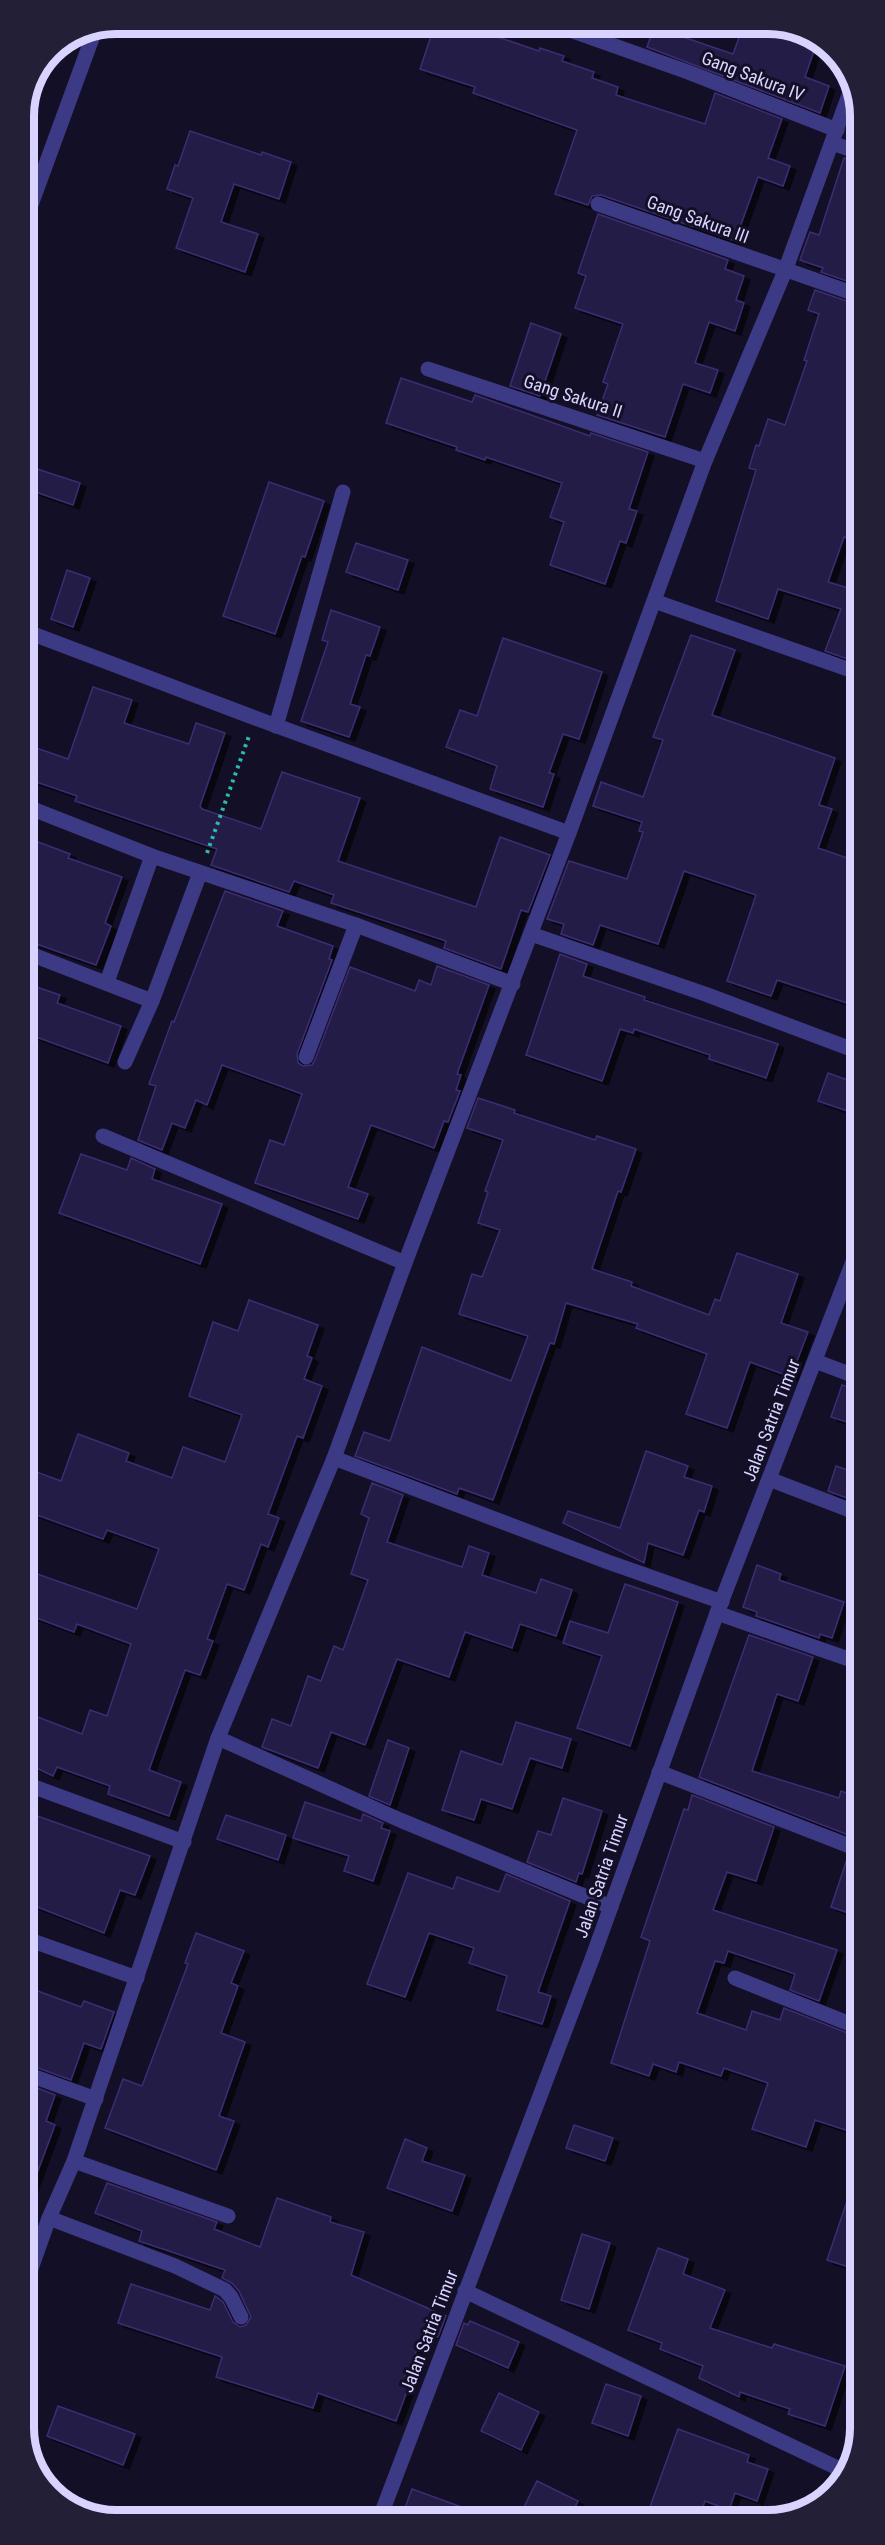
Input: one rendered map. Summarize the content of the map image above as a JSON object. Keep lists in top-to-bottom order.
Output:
{
  "streets": {
    "street": [
      "Gang Sakura IV",
      "Gang Sakura III",
      "Gang Sakura II",
      "Jalan Satria Timur"
    ]
  }
}
